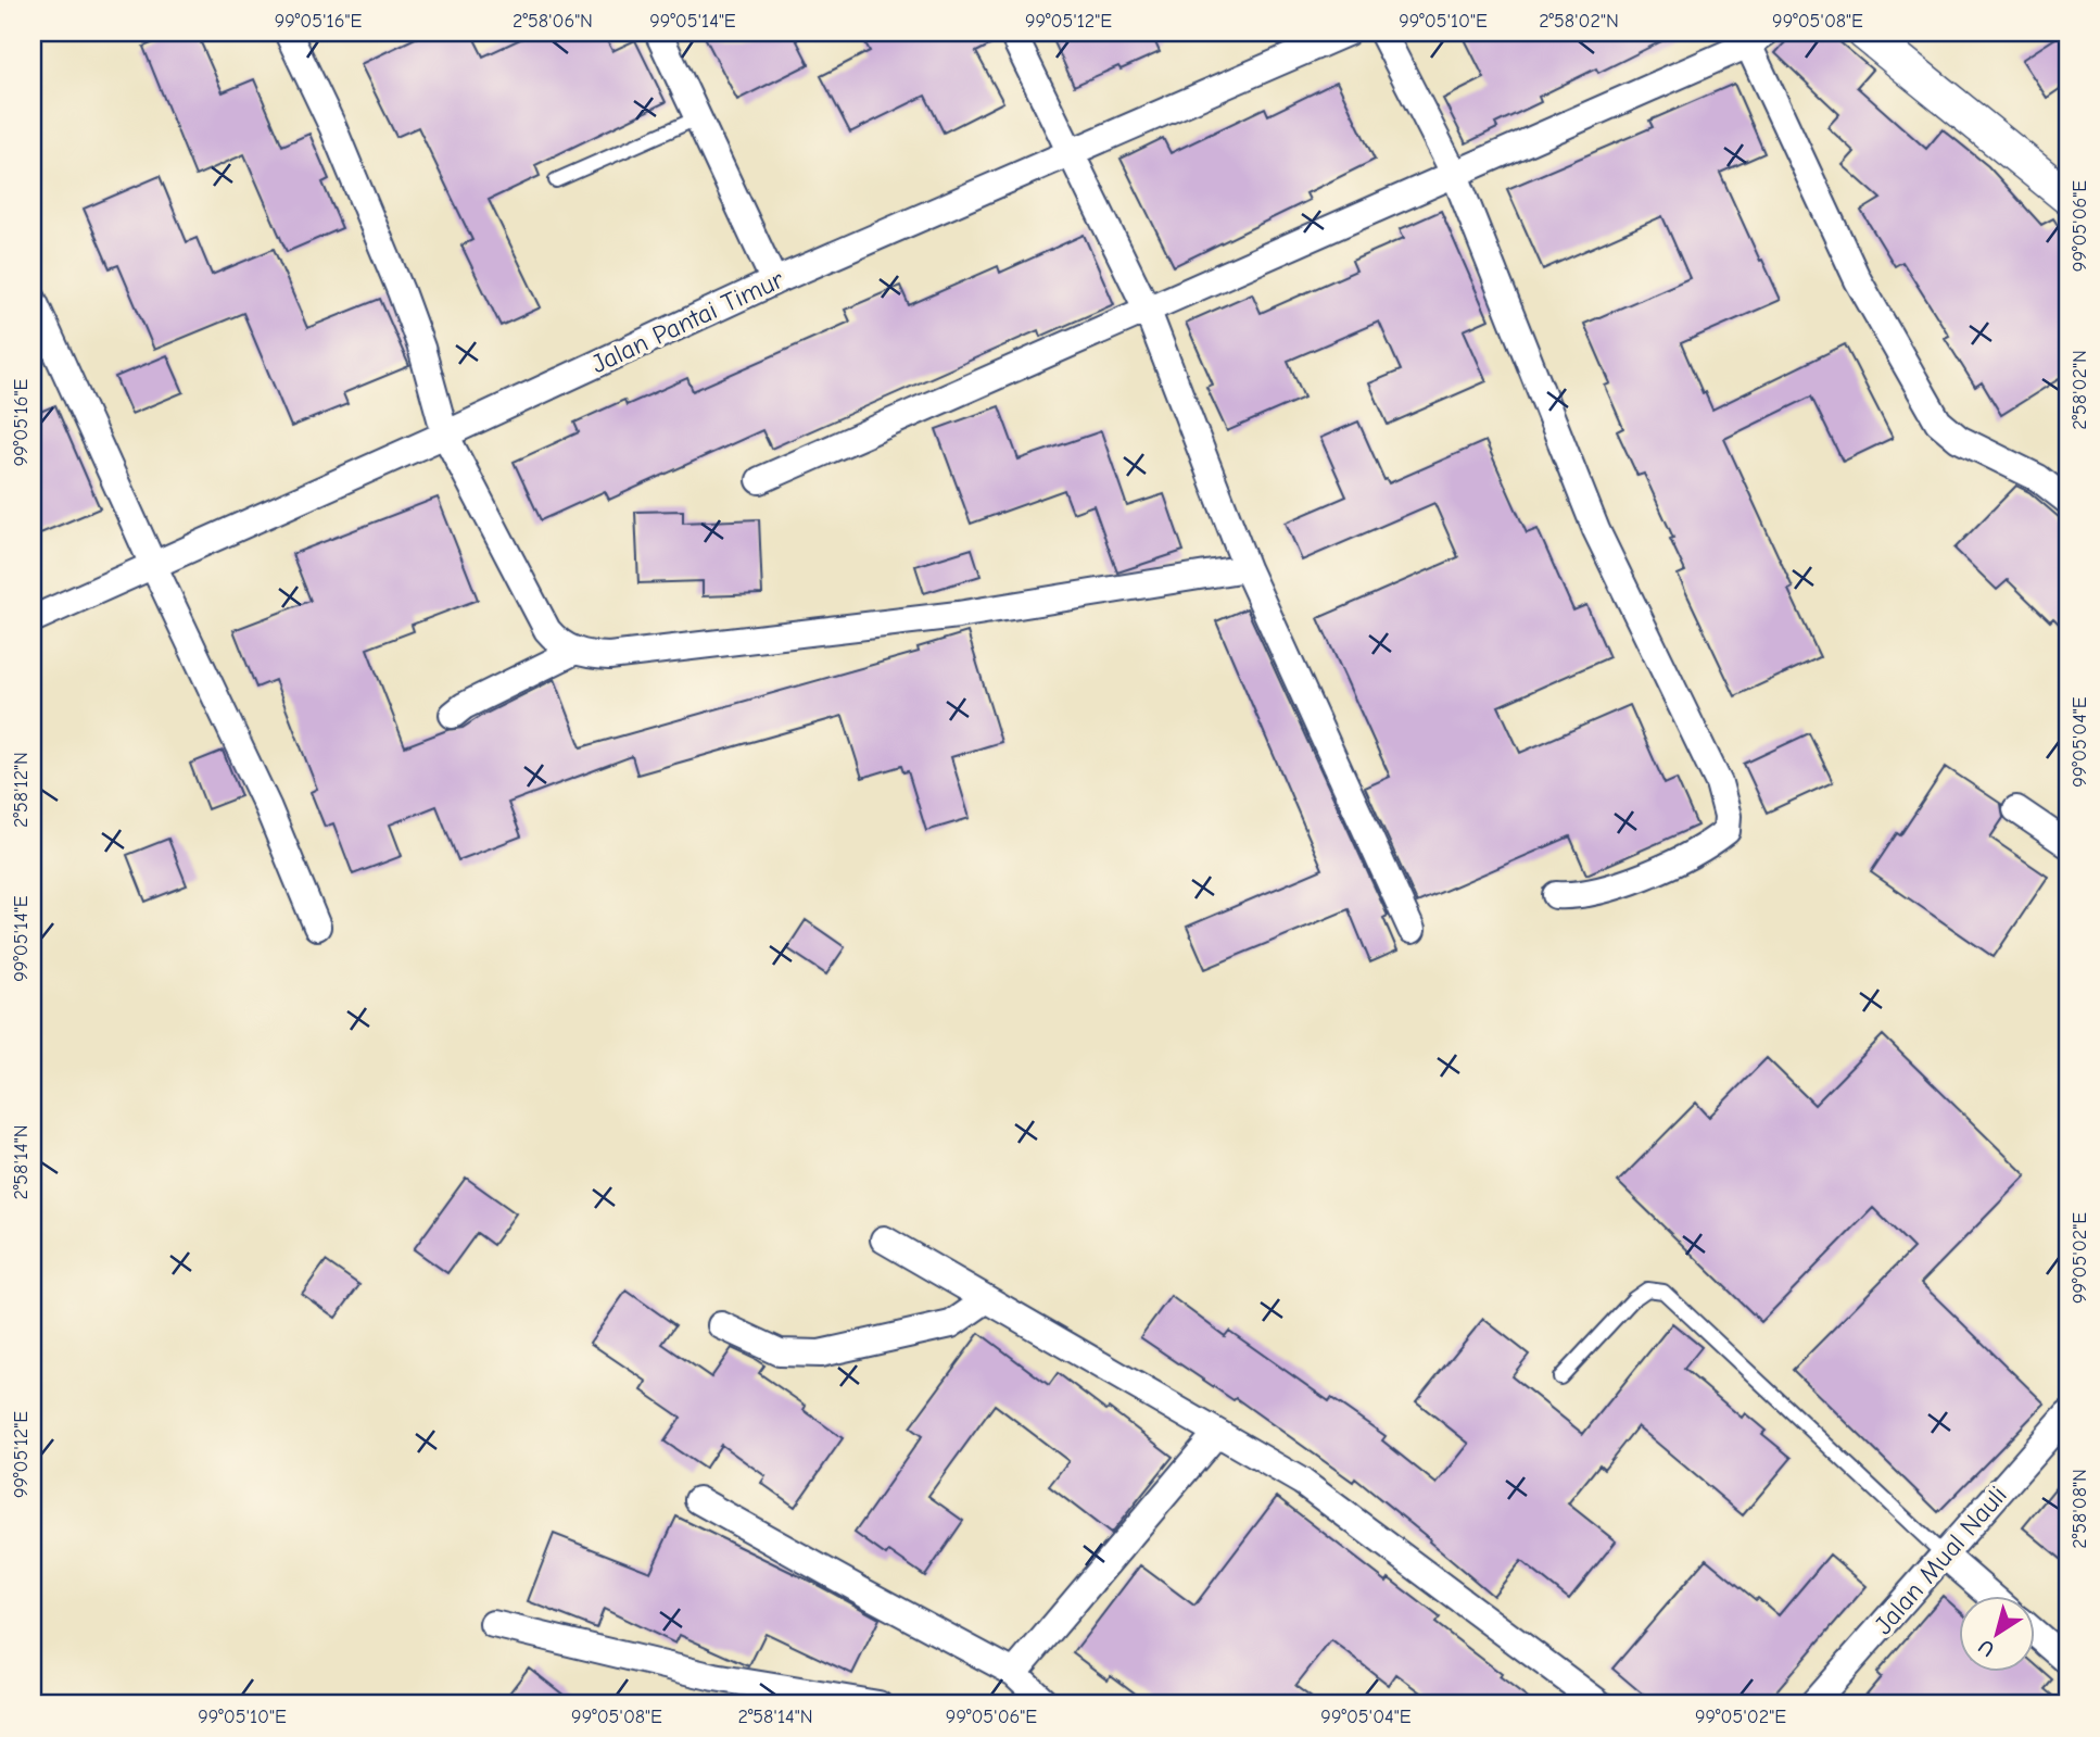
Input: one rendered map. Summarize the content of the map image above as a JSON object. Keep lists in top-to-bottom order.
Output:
{
  "streets": {
    "street": ["Jalan Pantai Timur", "Jalan Mual Nauli"]
  },
  "north": "bottom left",
  "coordinates": [
    "99°05'16\"E",
    "2°58'06\"N",
    "99°05'14\"E",
    "99°05'12\"E",
    "99°05'10\"E",
    "2°58'02\"N",
    "99°05'08\"E",
    "99°05'06\"E",
    "99°05'04\"E",
    "2°58'12\"N",
    "2°58'14\"N",
    "99°05'02\"E",
    "2°58'08\"N"
  ]
}
